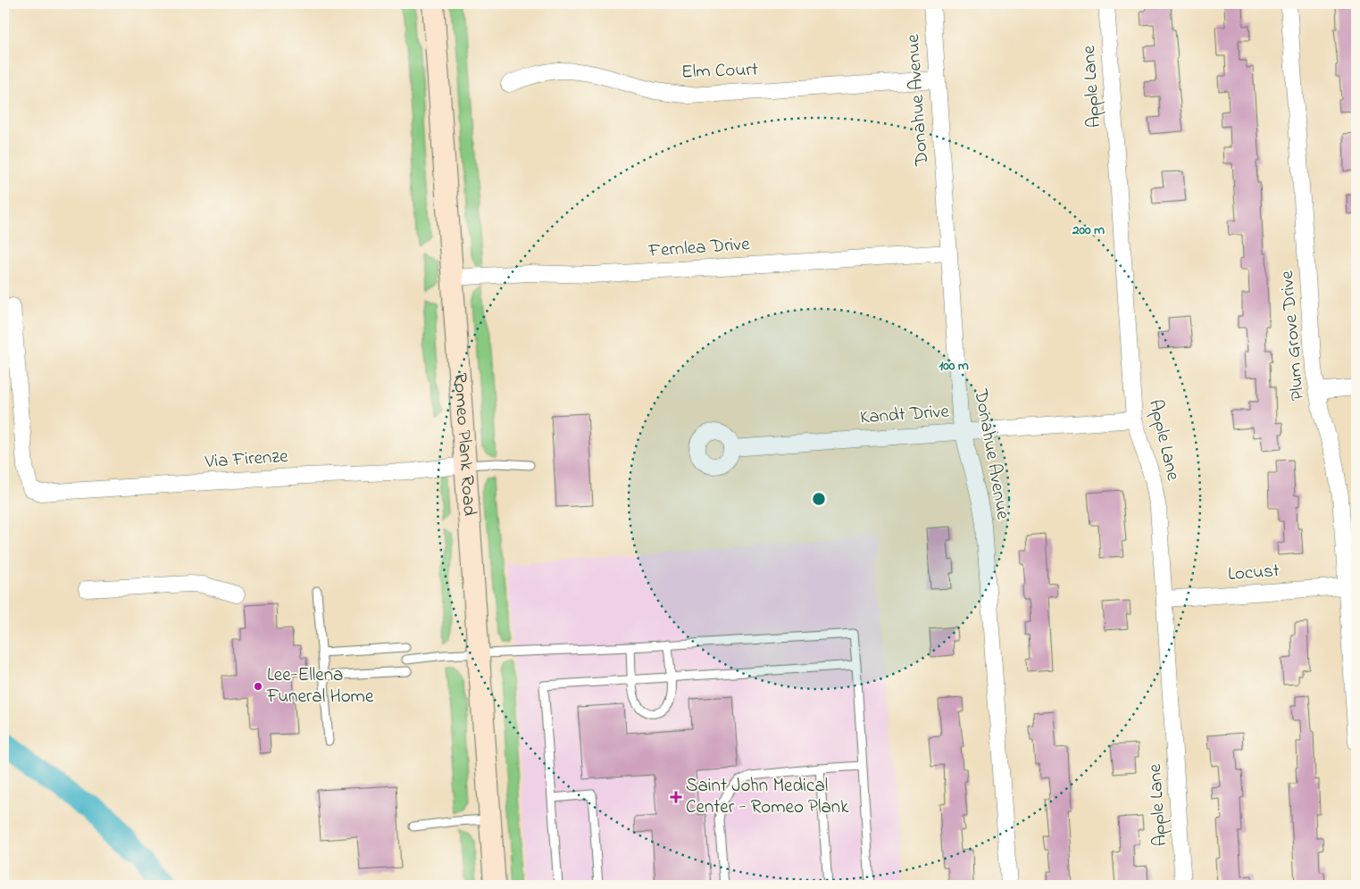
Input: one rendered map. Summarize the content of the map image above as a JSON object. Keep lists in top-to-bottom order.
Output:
{
  "streets": {
    "main road": ["Romeo Plank Road"],
    "street": [
      "Elm Court",
      "Apple Lane",
      "Donahue Avenue",
      "Fernlea Drive",
      "Plum Grove Drive",
      "Kandt Drive",
      "Via Firenze",
      "Locust"
    ]
  },
  "crossings": [
    ["Elm Court", "Donahue Avenue"],
    ["Apple Lane", "Kandt Drive"],
    ["Apple Lane", "Locust"],
    ["Donahue Avenue", "Fernlea Drive"],
    ["Donahue Avenue", "Kandt Drive"],
    ["Fernlea Drive", "Romeo Plank Road"],
    ["Plum Grove Drive", "Locust"],
    ["Romeo Plank Road", "Via Firenze"]
  ],
  "places": {
    "other": ["Lee-Ellena Funeral Home"],
    "health": ["Saint John Medical Center - Romeo Plank"]
  },
  "rings": ["200 m", "100 m"]
}
